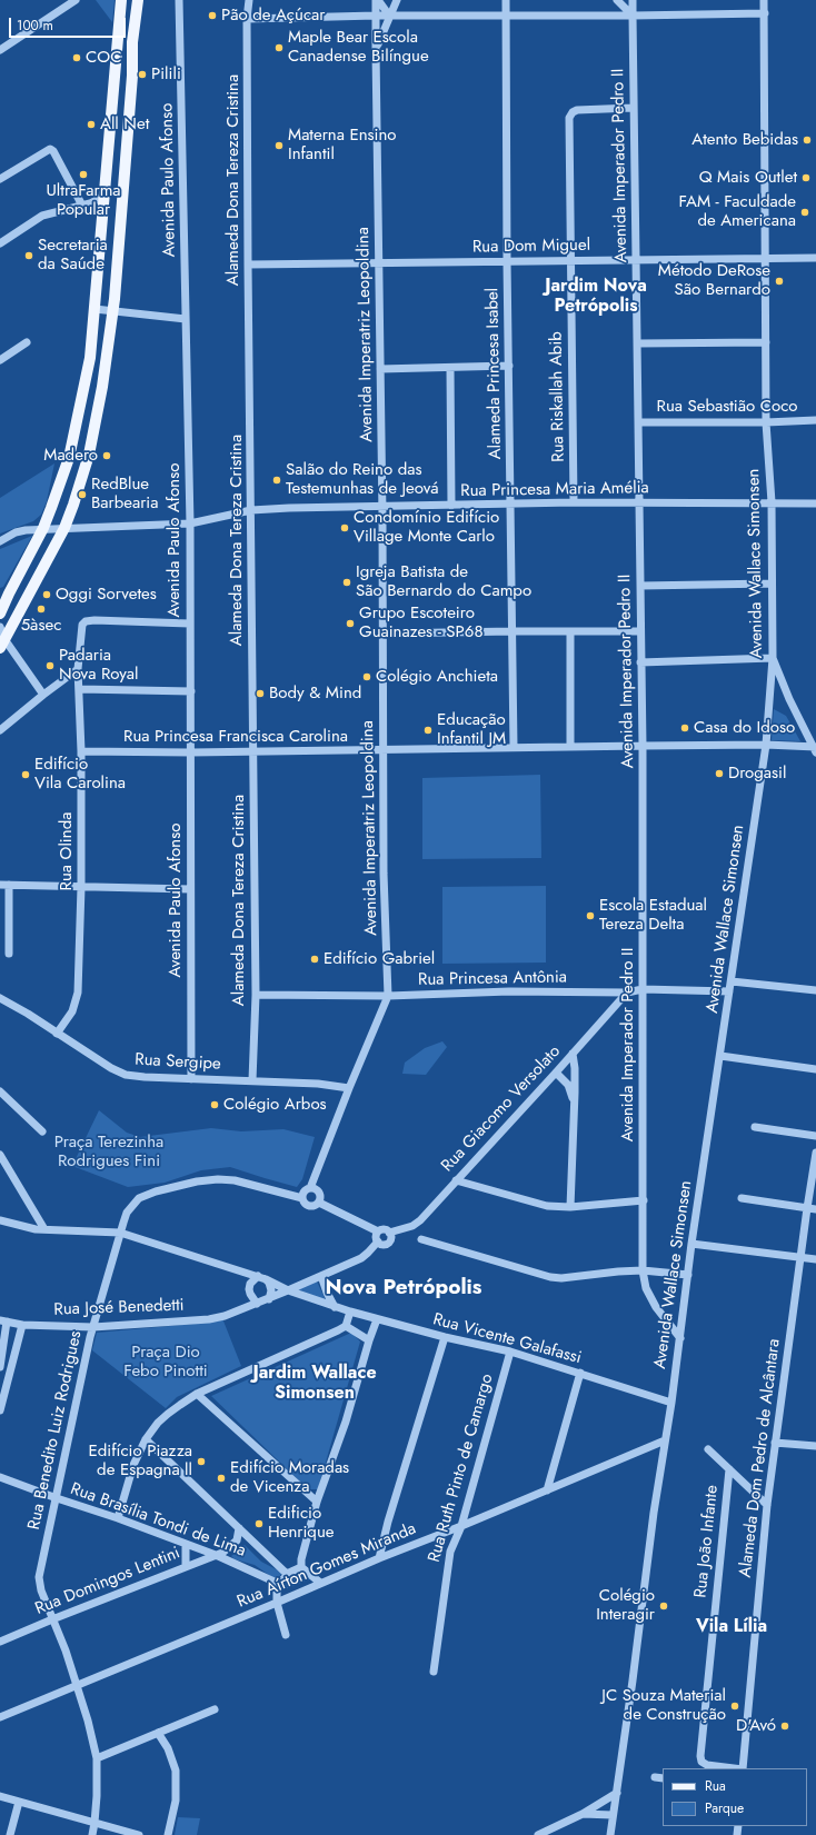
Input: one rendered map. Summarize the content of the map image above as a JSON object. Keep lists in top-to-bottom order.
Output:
{
  "streets": {
    "street": [
      "Avenida Imperador Pedro II",
      "Avenida Paulo Afonso",
      "Alameda Dona Tereza Cristina",
      "Rua Dom Miguel",
      "Avenida Imperatriz Leopoldina",
      "Alameda Princesa Isabel",
      "Rua Riskallah Abib",
      "Rua Sebastião Coco",
      "Rua Princesa Maria Amélia",
      "Avenida Wallace Simonsen",
      "Rua Princesa Francisca Carolina",
      "Rua Olinda",
      "Rua Princesa Antônia",
      "Rua Sergipe",
      "Rua Giacomo Versolato",
      "Rua José Benedetti",
      "Rua Vicente Galafassi",
      "Rua Benedito Luiz Rodrigues",
      "Alameda Dom Pedro de Alcântara",
      "Rua Ruth Pinto de Camargo",
      "Rua Brasília Tondi de Lima",
      "Rua João Infante",
      "Rua Aírton Gomes Miranda",
      "Rua Domingos Lentini"
    ]
  },
  "crossings": [
    ["Avenida Imperador Pedro II", "Rua Dom Miguel"],
    ["Avenida Imperador Pedro II", "Rua Riskallah Abib"],
    ["Avenida Imperador Pedro II", "Rua Sebastião Coco"],
    ["Avenida Imperador Pedro II", "Rua Princesa Maria Amélia"],
    ["Avenida Imperador Pedro II", "Avenida Wallace Simonsen"],
    ["Avenida Imperador Pedro II", "Rua Princesa Francisca Carolina"],
    ["Avenida Imperador Pedro II", "Rua Princesa Antônia"],
    ["Avenida Paulo Afonso", "Rua Princesa Maria Amélia"],
    ["Avenida Paulo Afonso", "Rua Princesa Francisca Carolina"],
    ["Avenida Paulo Afonso", "Rua Olinda"],
    ["Avenida Paulo Afonso", "Rua Sergipe"],
    ["Alameda Dona Tereza Cristina", "Rua Dom Miguel"],
    ["Alameda Dona Tereza Cristina", "Rua Princesa Maria Amélia"],
    ["Alameda Dona Tereza Cristina", "Rua Princesa Francisca Carolina"],
    ["Alameda Dona Tereza Cristina", "Rua Princesa Antônia"],
    ["Alameda Dona Tereza Cristina", "Rua Sergipe"],
    ["Rua Dom Miguel", "Avenida Imperatriz Leopoldina"],
    ["Rua Dom Miguel", "Alameda Princesa Isabel"],
    ["Rua Dom Miguel", "Rua Riskallah Abib"],
    ["Rua Dom Miguel", "Avenida Wallace Simonsen"],
    ["Avenida Imperatriz Leopoldina", "Rua Princesa Maria Amélia"],
    ["Avenida Imperatriz Leopoldina", "Rua Princesa Francisca Carolina"],
    ["Avenida Imperatriz Leopoldina", "Rua Princesa Antônia"],
    ["Avenida Imperatriz Leopoldina", "Rua Sergipe"],
    ["Avenida Imperatriz Leopoldina", "Rua Benedito Luiz Rodrigues"],
    ["Alameda Princesa Isabel", "Rua Princesa Maria Amélia"],
    ["Alameda Princesa Isabel", "Rua Princesa Francisca Carolina"],
    ["Rua Riskallah Abib", "Rua Princesa Maria Amélia"],
    ["Rua Sebastião Coco", "Avenida Wallace Simonsen"],
    ["Rua Princesa Maria Amélia", "Avenida Wallace Simonsen"],
    ["Avenida Wallace Simonsen", "Rua Princesa Francisca Carolina"],
    ["Avenida Wallace Simonsen", "Rua Princesa Antônia"],
    ["Avenida Wallace Simonsen", "Rua Vicente Galafassi"],
    ["Avenida Wallace Simonsen", "Rua Aírton Gomes Miranda"],
    ["Rua Princesa Francisca Carolina", "Rua Olinda"],
    ["Rua Olinda", "Rua Sergipe"],
    ["Rua Princesa Antônia", "Rua Giacomo Versolato"],
    ["Rua José Benedetti", "Rua Vicente Galafassi"],
    ["Rua José Benedetti", "Rua Benedito Luiz Rodrigues"],
    ["Rua Vicente Galafassi", "Rua Benedito Luiz Rodrigues"],
    ["Rua Vicente Galafassi", "Rua Ruth Pinto de Camargo"],
    ["Rua Benedito Luiz Rodrigues", "Rua Brasília Tondi de Lima"],
    ["Rua Benedito Luiz Rodrigues", "Rua Aírton Gomes Miranda"],
    ["Rua Benedito Luiz Rodrigues", "Rua Domingos Lentini"],
    ["Rua Ruth Pinto de Camargo", "Rua Aírton Gomes Miranda"],
    ["Rua Brasília Tondi de Lima", "Rua Domingos Lentini"]
  ],
  "districts": [
    "Jardim Nova Petrópolis",
    "Nova Petrópolis",
    "Jardim Wallace Simonsen",
    "Vila Lília"
  ],
  "parks": ["Praça Terezinha Rodrigues Fini", "Praça Dio Febo Pinotti"],
  "places": [
    "Pão de Açúcar",
    "Maple Bear Escola Canadense Bilíngue",
    "COC",
    "Pilili",
    "All Net",
    "Atento Bebidas",
    "Materna Ensino Infantil",
    "UltraFarma Popular",
    "Q Mais Outlet",
    "FAM - Faculdade de Americana",
    "Secretaria da Saúde",
    "Método DeRose São Bernardo",
    "Madero",
    "Salão do Reino das Testemunhas de Jeová",
    "RedBlue Barbearia",
    "Condomínio Edifício Village Monte Carlo",
    "Igreja Batista de São Bernardo do Campo",
    "Oggi Sorvetes",
    "5àsec",
    "Grupo Escoteiro Guainazes - SP68",
    "Padaria Nova Royal",
    "Colégio Anchieta",
    "Body & Mind",
    "Casa do Idoso",
    "Educação Infantil JM",
    "Drogasil",
    "Edifício Vila Carolina",
    "Escola Estadual Tereza Delta",
    "Edifício Gabriel",
    "Colégio Arbos",
    "Edifício Piazza de Espagna ll",
    "Edifício Moradas de Vicenza",
    "Edificio Henrique",
    "Colégio Interagir",
    "JC Souza Material de Construção",
    "D'Avó"
  ],
  "legend": ["Rua", "Parque"],
  "scale_bar": "100 m"
}
